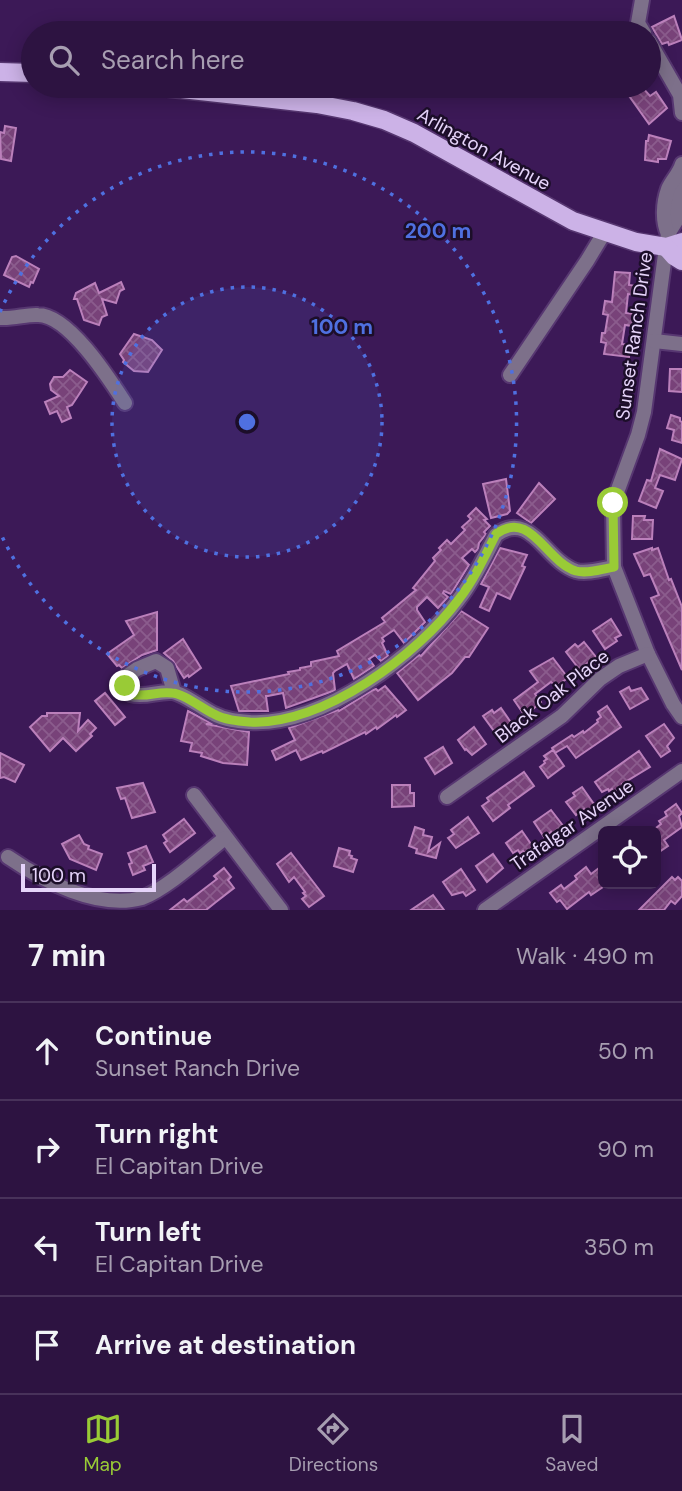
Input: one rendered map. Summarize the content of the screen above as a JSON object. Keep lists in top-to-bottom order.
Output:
{
  "streets": {
    "main road": ["Arlington Avenue"],
    "street": ["Sunset Ranch Drive", "Black Oak Place", "Trafalgar Avenue"]
  },
  "crossings": [
    ["Arlington Avenue", "Sunset Ranch Drive"],
    ["Sunset Ranch Drive", "Black Oak Place"]
  ],
  "scale_bar": "100 m",
  "page": {
    "search": "Search here",
    "scale": "100 m",
    "heading": ["7 min", "Walk · 490 m"],
    "list": [
      ["Continue", "Sunset Ranch Drive", "50 m"],
      ["Turn right", "El Capitan Drive", "90 m"],
      ["Turn left", "El Capitan Drive", "350 m"],
      "Arrive at destination"
    ],
    "nav": ["Map", "Directions", "Saved"]
  },
  "rings": ["200 m", "100 m"]
}
